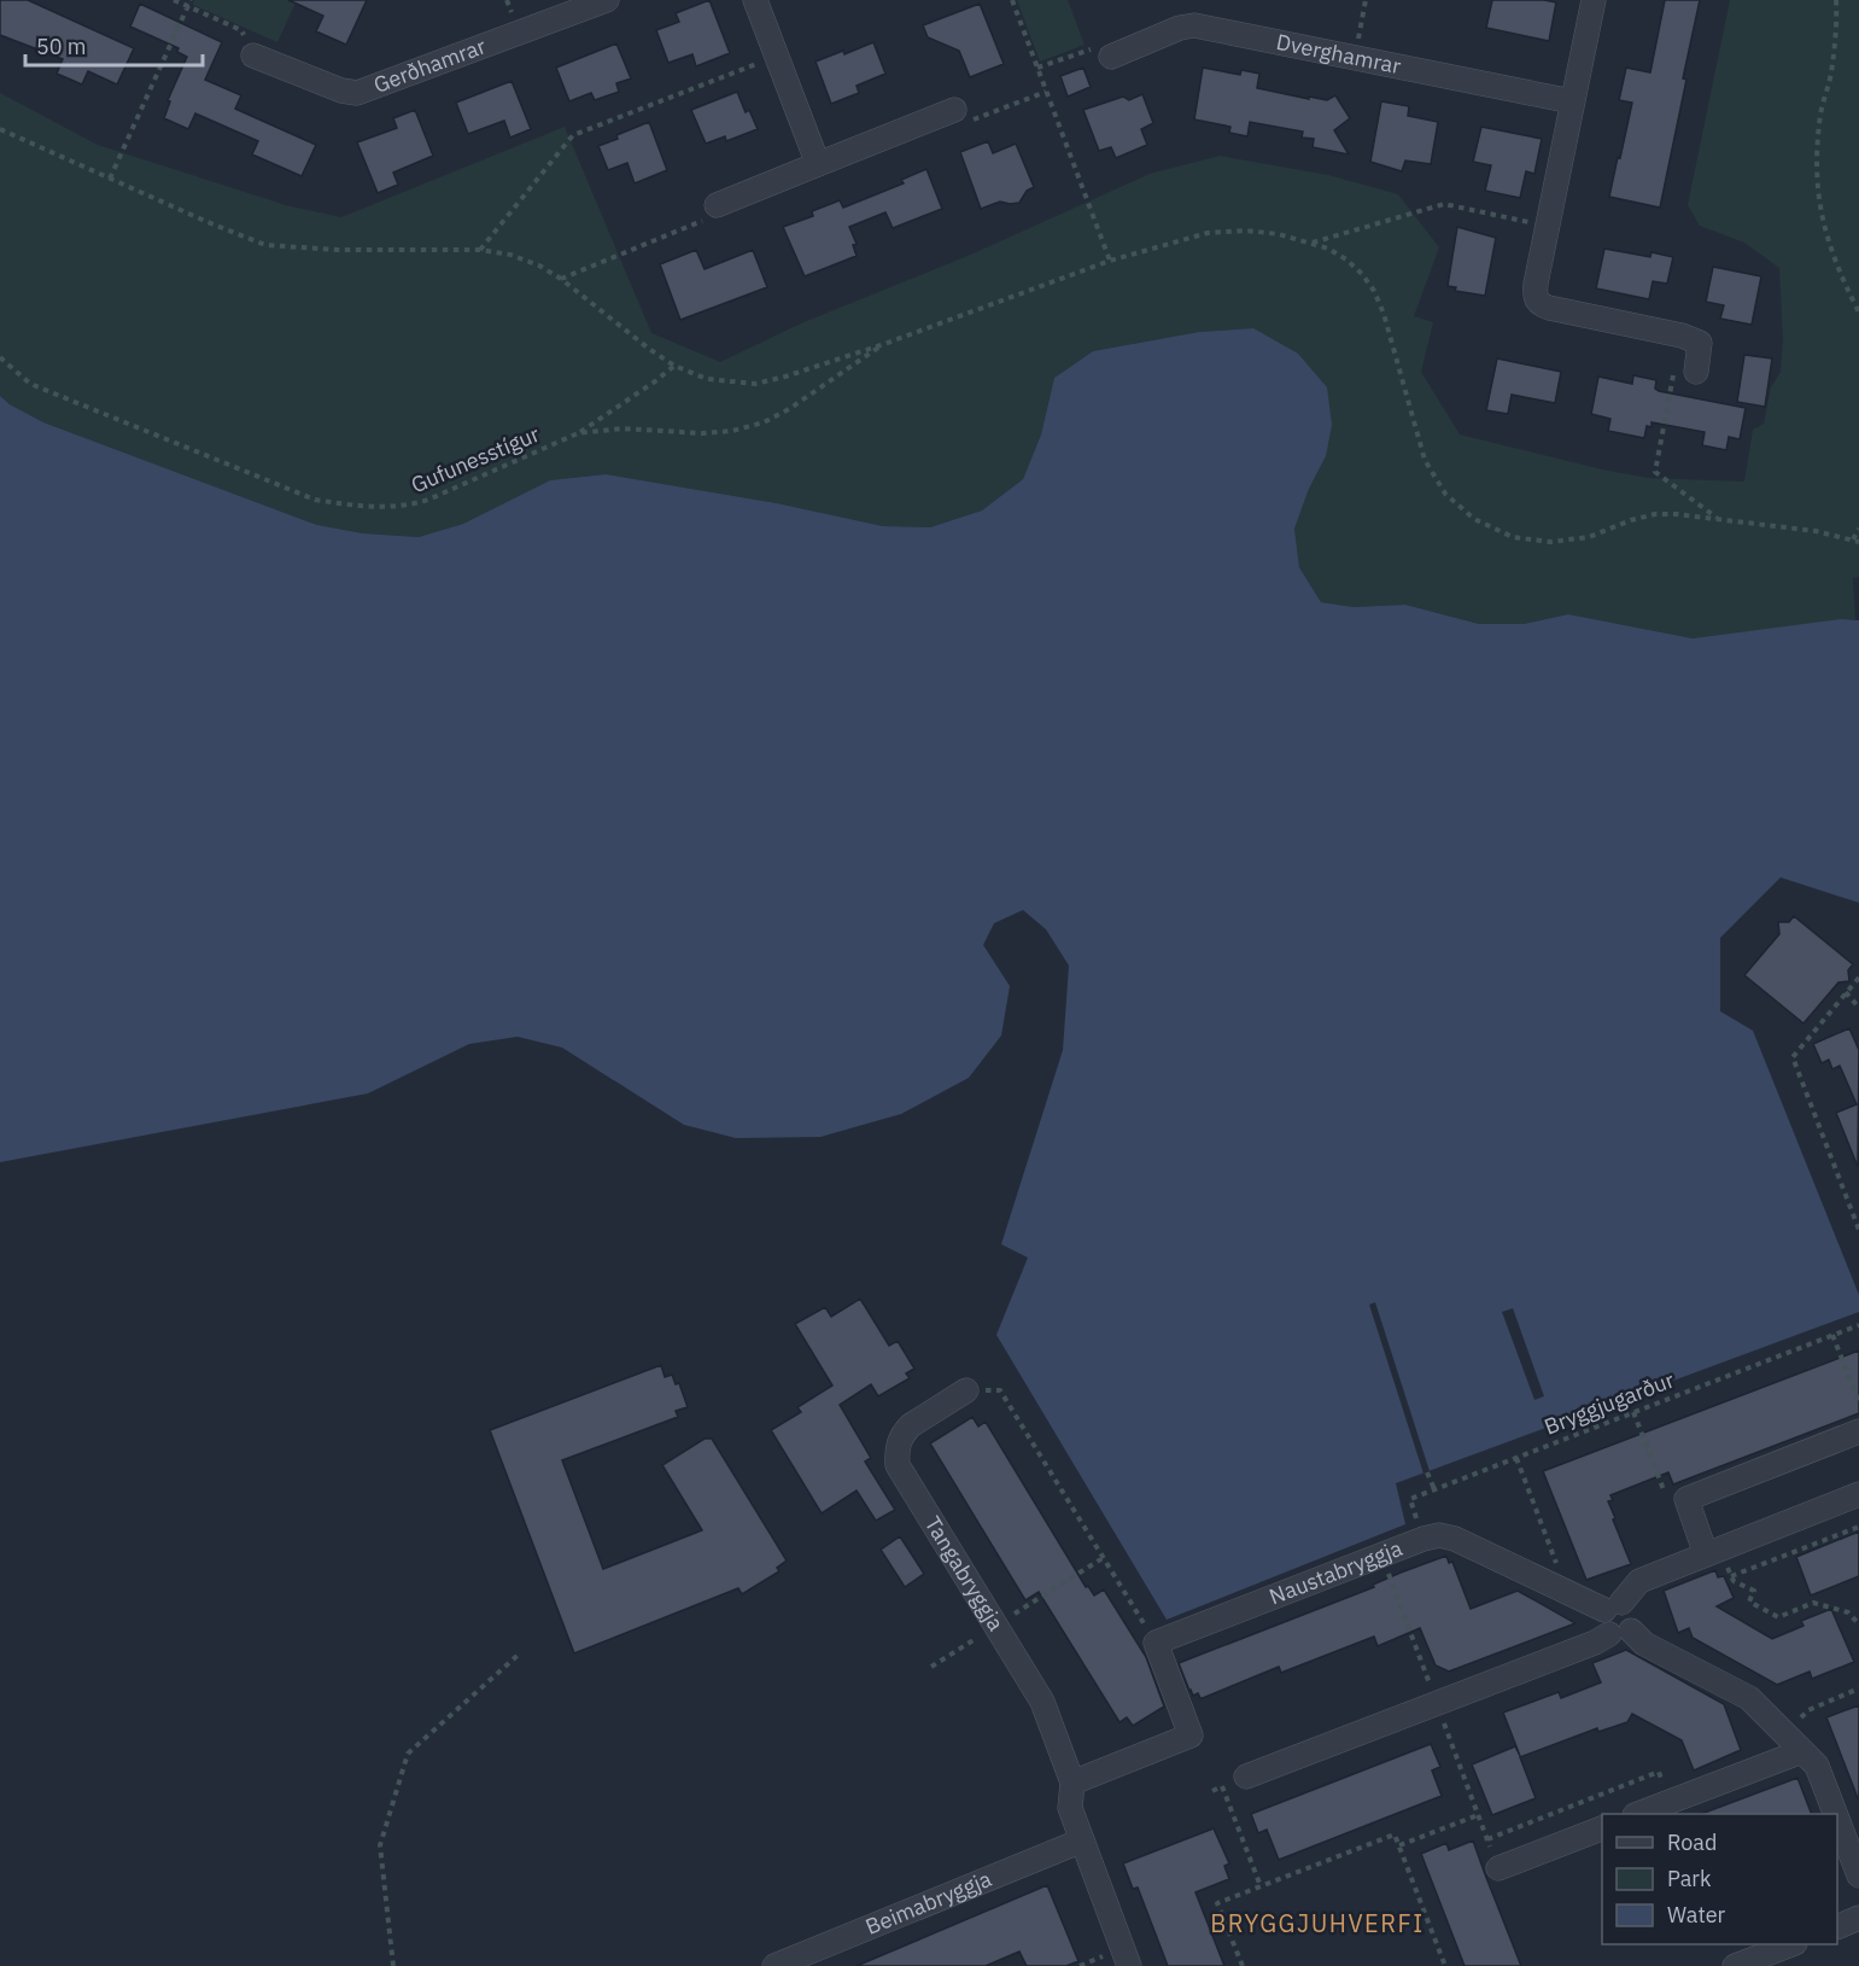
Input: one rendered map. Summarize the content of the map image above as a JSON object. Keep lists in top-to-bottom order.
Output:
{
  "streets": {
    "street": [
      "Dverghamrar",
      "Gerðhamrar",
      "Naustabryggja",
      "Tangabryggja",
      "Beimabryggja"
    ],
    "path": ["Gufunesstígur", "Bryggjugarður"]
  },
  "crossings": [
    ["Bryggjugarður", "Naustabryggja"],
    ["Tangabryggja", "Beimabryggja"]
  ],
  "districts": ["BRYGGJUHVERFI"],
  "legend": ["Road", "Park", "Water"],
  "scale_bar": "50 m"
}
